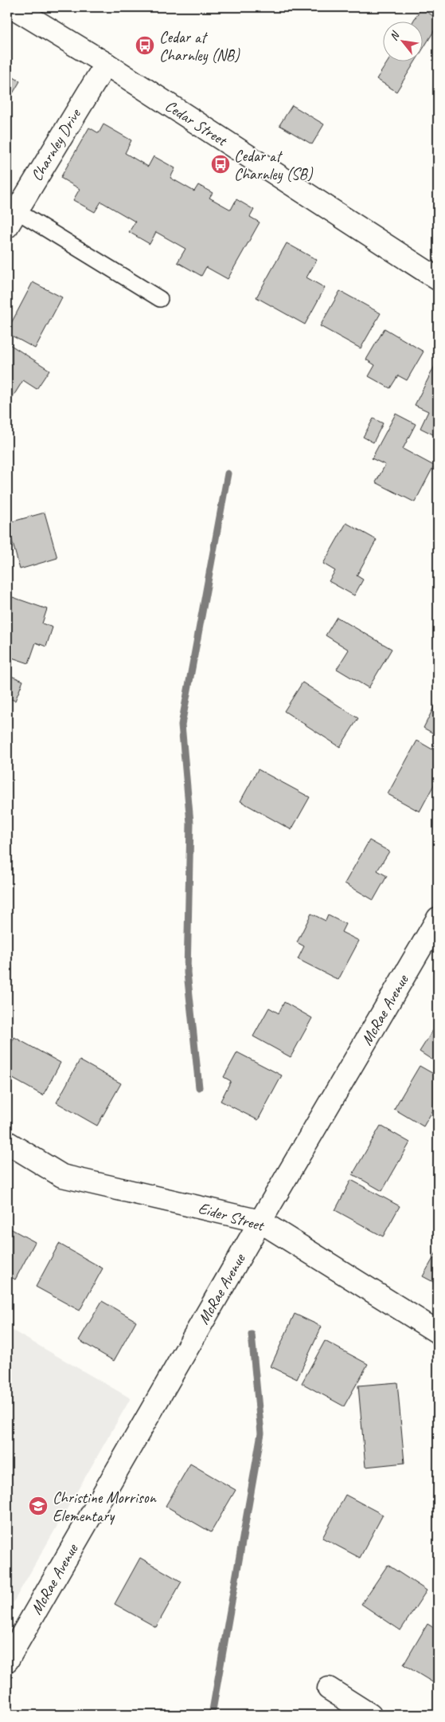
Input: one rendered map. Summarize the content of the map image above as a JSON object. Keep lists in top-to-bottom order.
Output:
{
  "streets": {
    "street": [
      "Cedar Street",
      "Charnley Drive",
      "McRae Avenue",
      "Eider Street"
    ]
  },
  "crossings": [
    ["Cedar Street", "Charnley Drive"],
    ["McRae Avenue", "Eider Street"]
  ],
  "places": {
    "bus stop": ["Cedar at Charnley (NB)", "Cedar at Charnley (SB)"],
    "school or university": ["Christine Morrison Elementary"]
  },
  "north": "top left"
}
